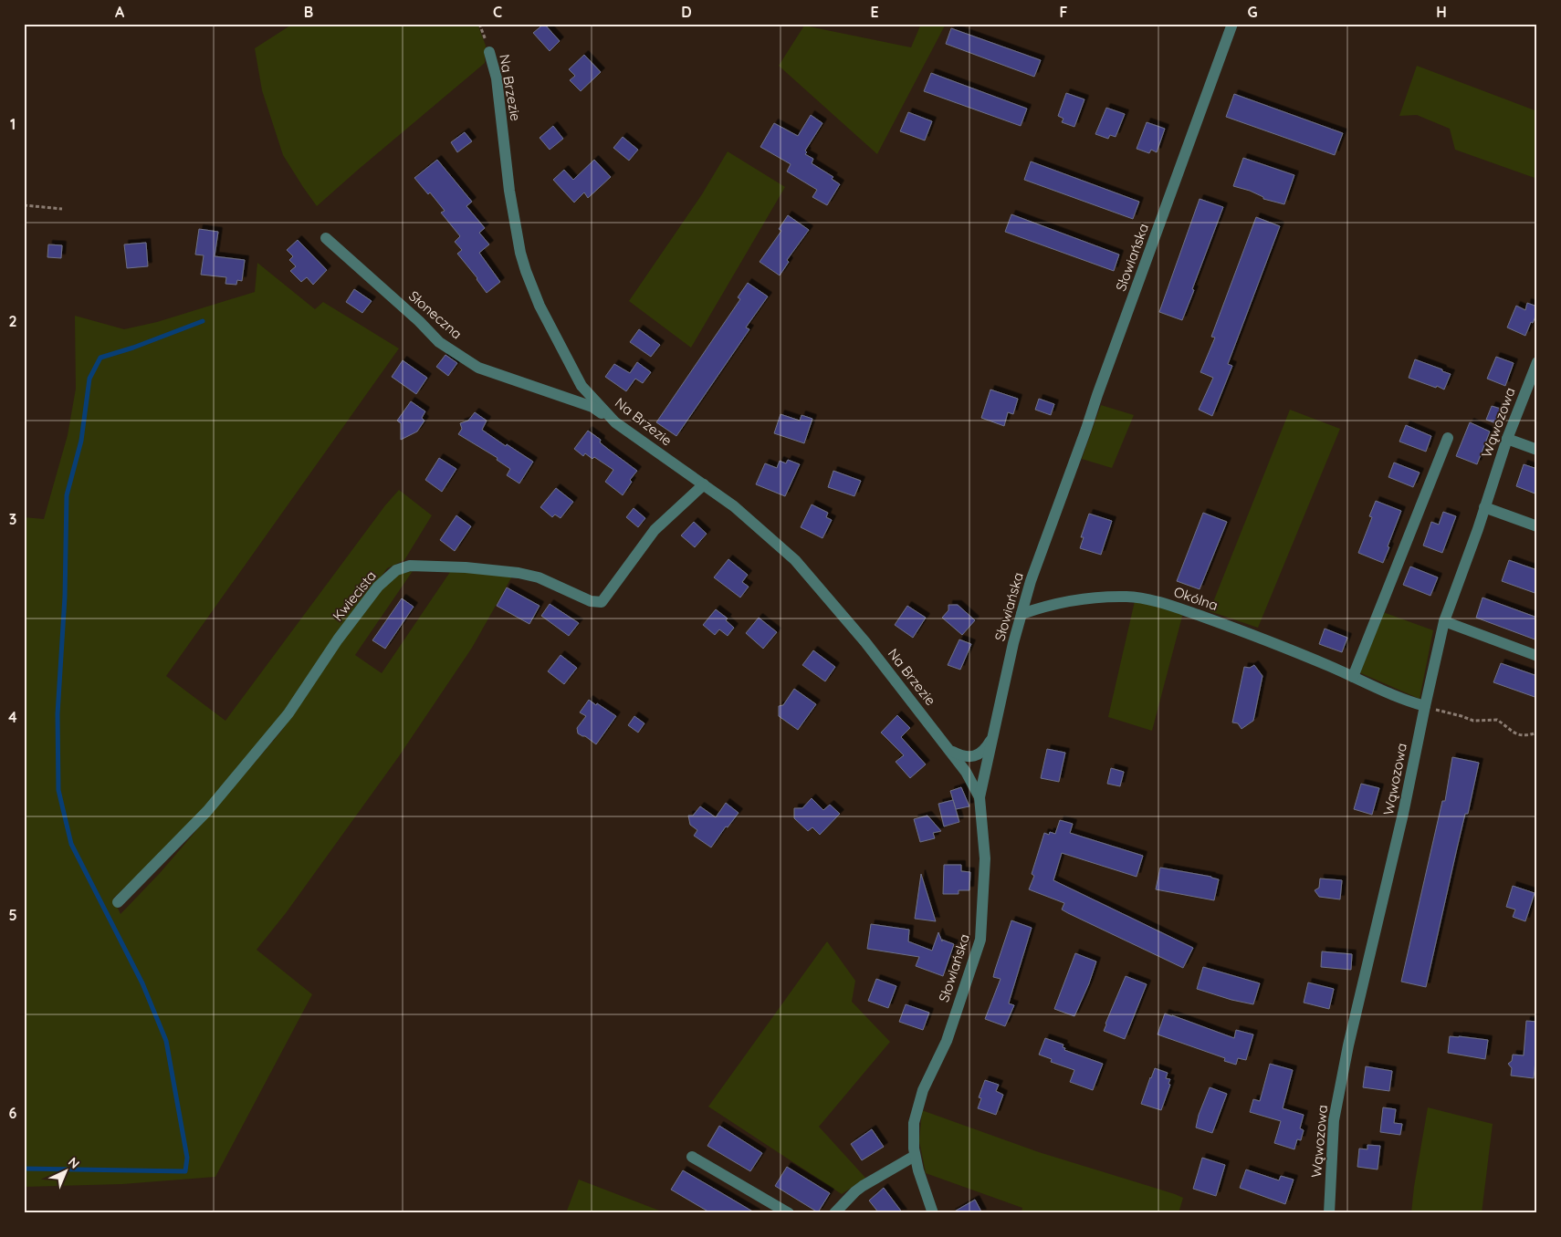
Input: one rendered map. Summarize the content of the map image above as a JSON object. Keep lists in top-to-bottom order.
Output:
{
  "streets": {
    "street": [
      "Na Brzezie",
      "Słowiańska",
      "Słoneczna",
      "Wąwozowa",
      "Kwiecista",
      "Okólna"
    ]
  },
  "crossings": [
    ["Na Brzezie", "Słowiańska"],
    ["Na Brzezie", "Słoneczna"],
    ["Na Brzezie", "Kwiecista"],
    ["Słowiańska", "Okólna"],
    ["Wąwozowa", "Okólna"]
  ],
  "north": "top right",
  "grid": {
    "columns": [
      "A",
      "B",
      "C",
      "D",
      "E",
      "F",
      "G",
      "H"
    ],
    "rows": [
      "1",
      "2",
      "3",
      "4",
      "5",
      "6"
    ]
  }
}
